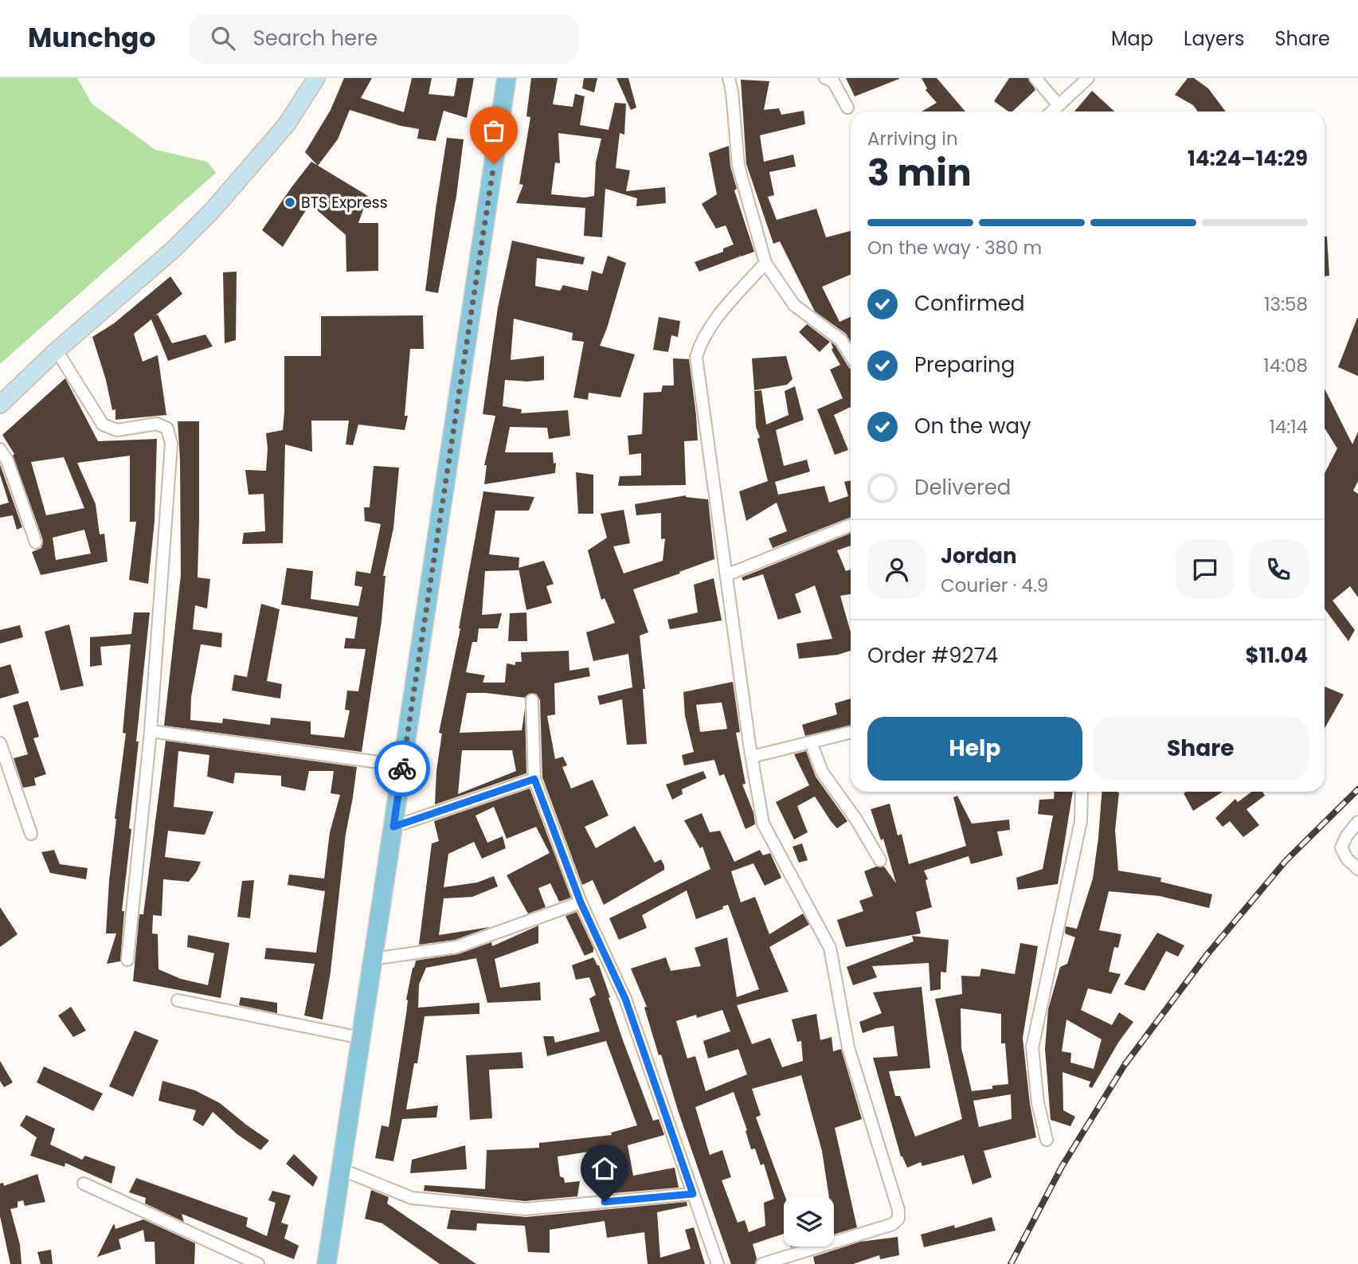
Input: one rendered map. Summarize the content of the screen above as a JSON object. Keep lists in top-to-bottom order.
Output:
{
  "places": ["BTS Express"],
  "page": {
    "header": "Munchgo",
    "search": "Search here",
    "nav": ["Map", "Layers", "Share"],
    "heading": ["3 min", "Arriving in", "14:24–14:29"],
    "panel": [
      "Jordan",
      "Courier · 4.9",
      "Order #9274",
      "$11.04"
    ],
    "bar": "On the way · 380 m",
    "list": [
      ["Confirmed", "13:58"],
      ["Preparing", "14:08"],
      ["On the way", "14:14"],
      "Delivered"
    ],
    "buttons": ["Help", "Share"]
  }
}
